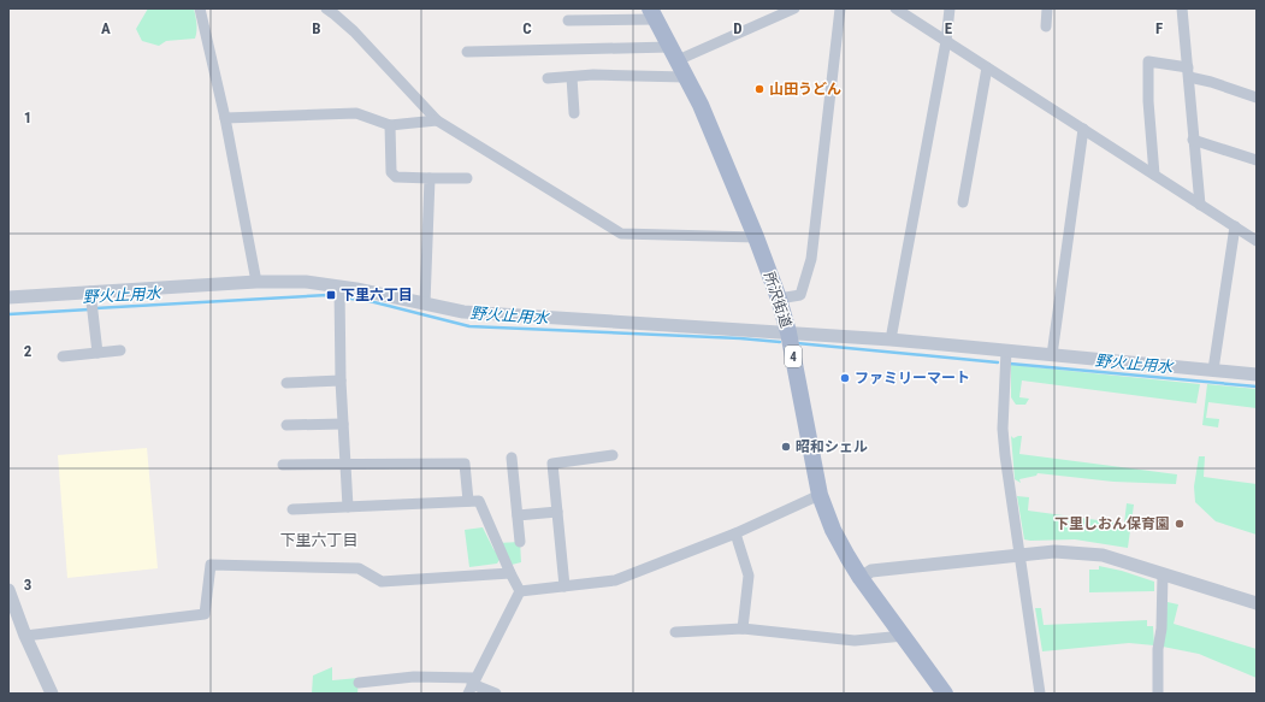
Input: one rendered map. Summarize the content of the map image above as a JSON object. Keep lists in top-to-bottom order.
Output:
{
  "streets": {
    "main road": ["所沢街道", "4"]
  },
  "districts": ["下里六丁目"],
  "water": ["野火止用水"],
  "places": {
    "other": [
      "山田うどん",
      "ファミリーマート",
      "昭和シェル",
      "下里しおん保育園"
    ],
    "transit": ["下里六丁目"]
  },
  "grid": {
    "columns": [
      "A",
      "B",
      "C",
      "D",
      "E",
      "F"
    ],
    "rows": ["1", "2", "3"]
  }
}
